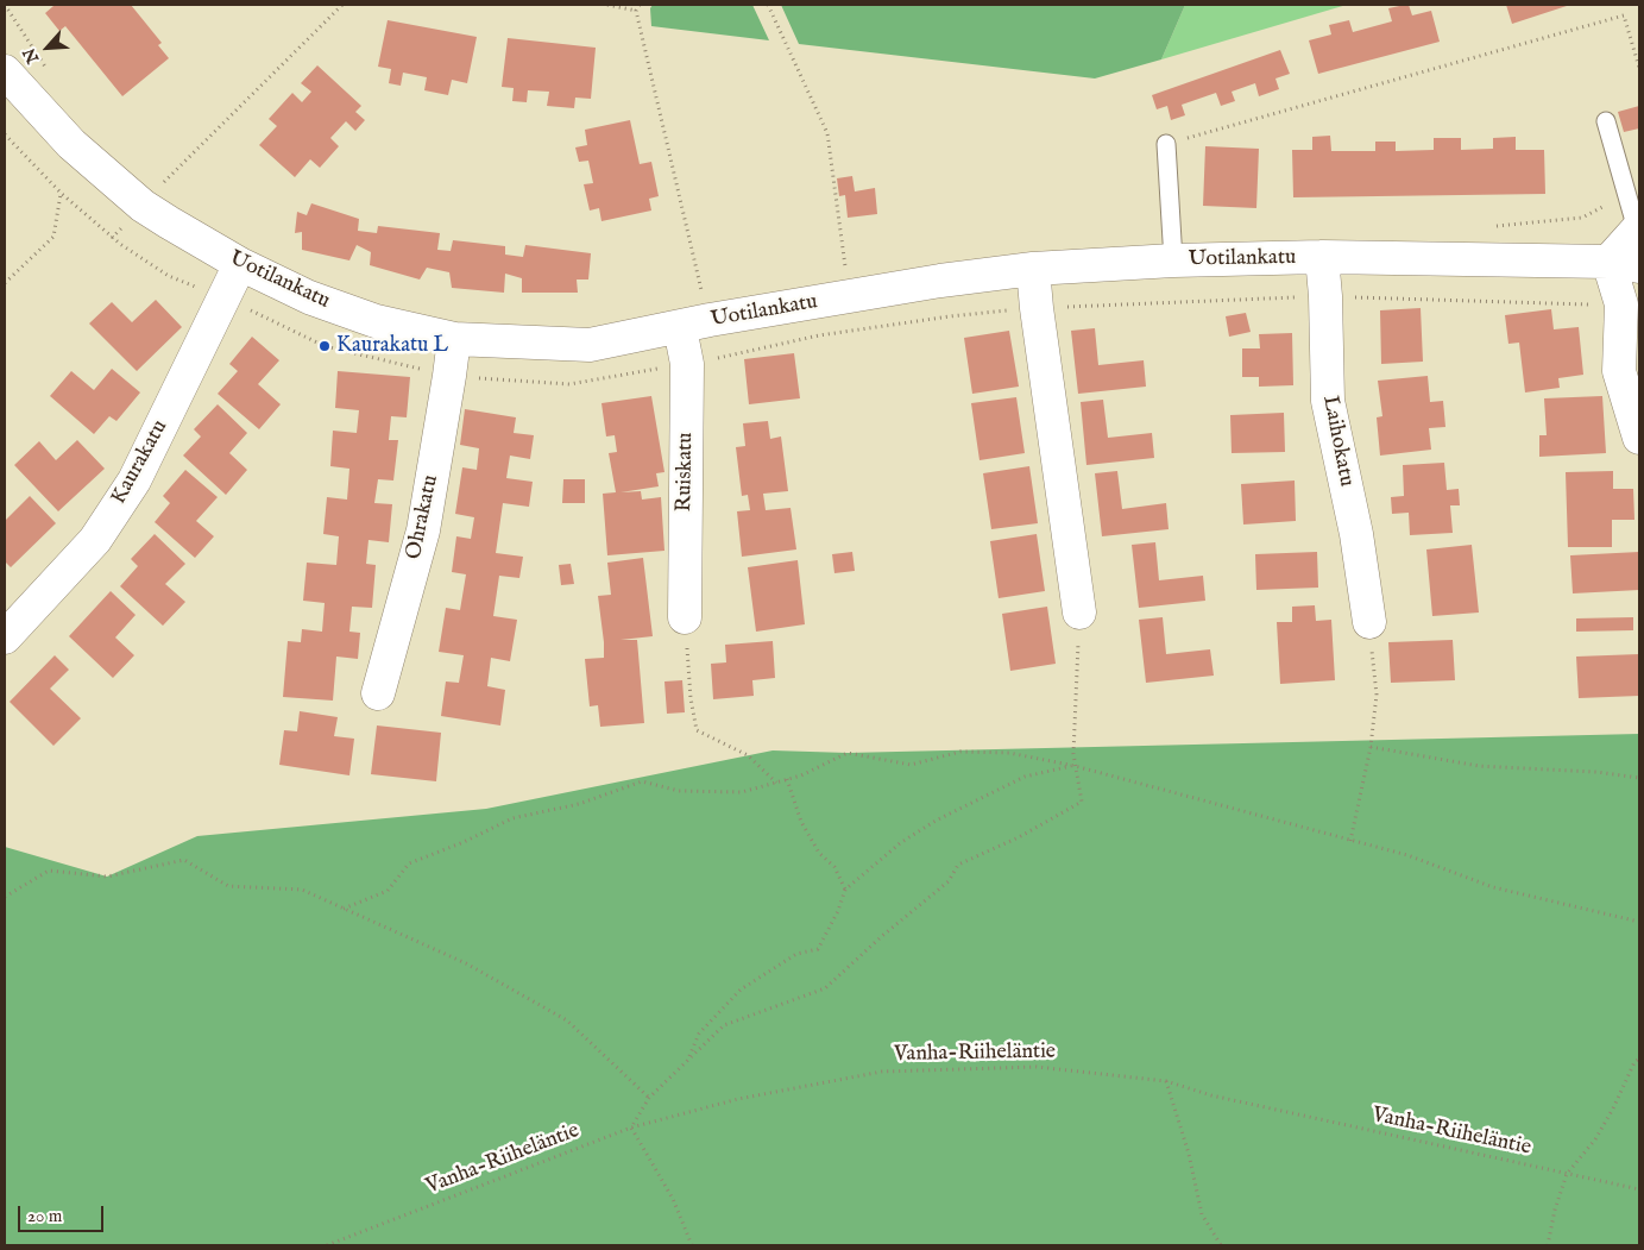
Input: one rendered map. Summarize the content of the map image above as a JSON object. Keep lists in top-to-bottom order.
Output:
{
  "streets": {
    "street": [
      "Uotilankatu",
      "Laihokatu",
      "Kaurakatu",
      "Ruiskatu",
      "Ohrakatu"
    ],
    "path": ["Vanha-Riiheläntie"]
  },
  "crossings": [
    ["Uotilankatu", "Laihokatu"],
    ["Uotilankatu", "Kaurakatu"],
    ["Uotilankatu", "Ruiskatu"],
    ["Uotilankatu", "Ohrakatu"]
  ],
  "places": ["Kaurakatu L"],
  "scale_bar": "20 m",
  "north": "bottom left"
}
